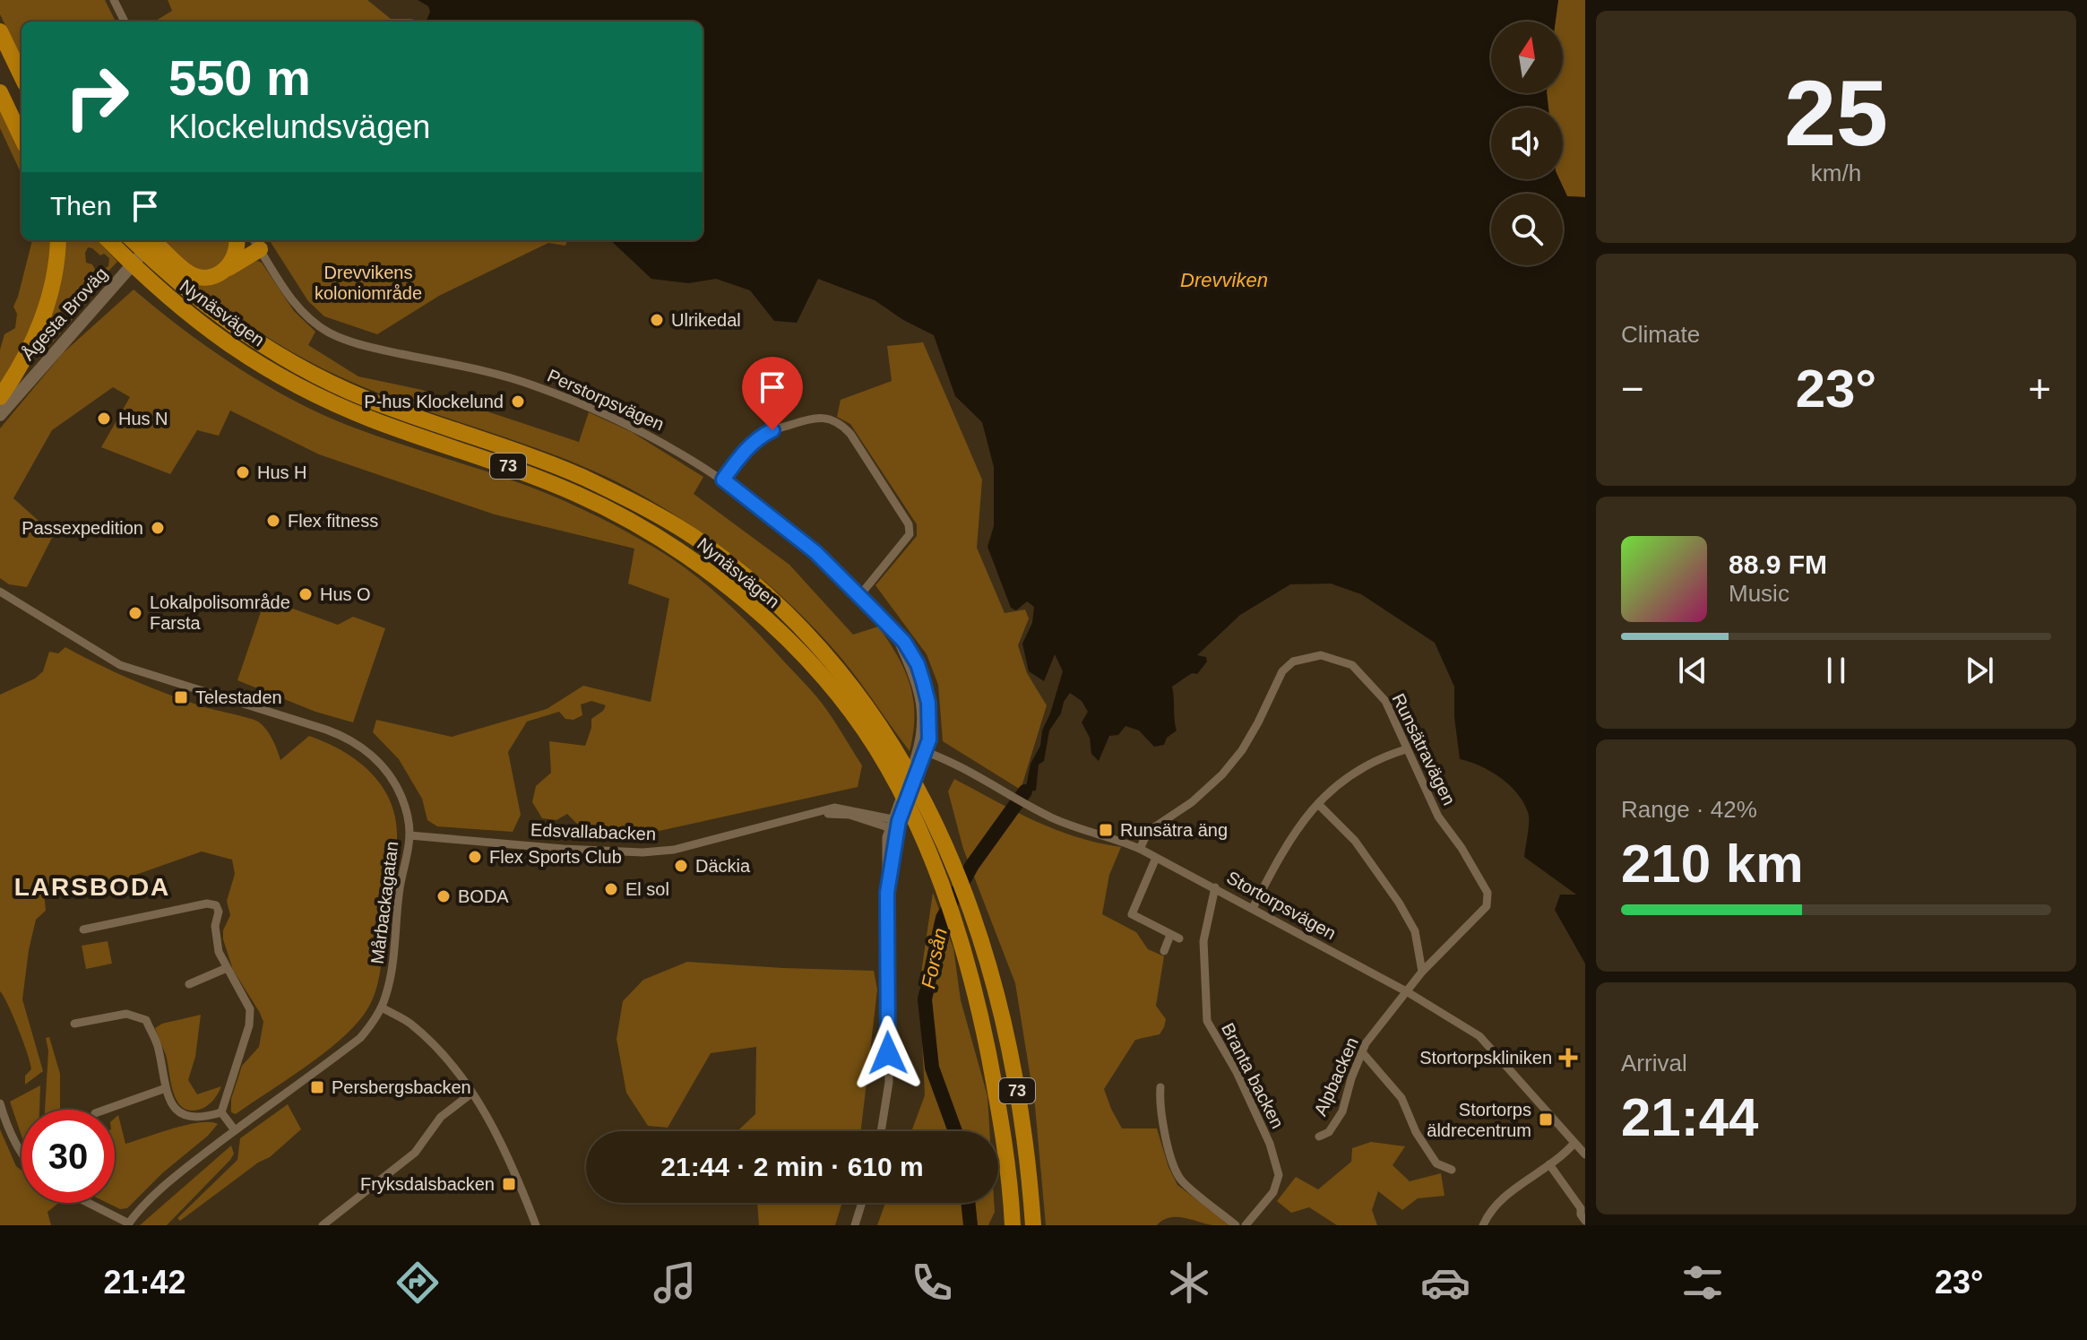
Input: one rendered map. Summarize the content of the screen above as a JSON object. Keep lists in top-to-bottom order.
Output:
{
  "streets": {
    "highway": ["Nynäsvägen", "73"],
    "main road": ["Ågesta Broväg"],
    "street": [
      "Perstorpsvägen",
      "Runsätravägen",
      "Edsvallabacken",
      "Mårbackagatan",
      "Stortorpsvägen",
      "Branta backen",
      "Alpbacken"
    ]
  },
  "crossings": [
    ["Perstorpsvägen", "Edsvallabacken"],
    ["Perstorpsvägen", "Stortorpsvägen"],
    ["Runsätravägen", "Stortorpsvägen"],
    ["Runsätravägen", "Alpbacken"],
    ["Edsvallabacken", "Mårbackagatan"],
    ["Stortorpsvägen", "Branta backen"],
    ["Stortorpsvägen", "Alpbacken"]
  ],
  "districts": ["LARSBODA"],
  "water": ["Drevviken", "Forsån"],
  "parks": ["Drevvikens koloniområde"],
  "places": {
    "other": [
      "Ulrikedal",
      "P-hus Klockelund",
      "Hus N",
      "Hus H",
      "Flex fitness",
      "Passexpedition",
      "Hus O",
      "Lokalpolisområde Farsta",
      "Flex Sports Club",
      "Däckia",
      "El sol",
      "BODA"
    ],
    "transit": [
      "Telestaden",
      "Runsätra äng",
      "Persbergsbacken",
      "Stortorps äldrecentrum",
      "Fryksdalsbacken"
    ],
    "health": ["Stortorpskliniken"]
  },
  "north": "top",
  "page": {
    "tile": [
      ["25", "km/h"],
      "Climate",
      ["Range · 42%", "210 km"],
      ["Arrival", "21:44"]
    ],
    "turn": ["550 m", "Klockelundsvägen"],
    "then": "Then",
    "heat": ["−", "23°", "+"],
    "song": ["88.9 FM", "Music"],
    "limit": "30",
    "trip": "21:44 · 2 min · 610 m",
    "tabs": ["21:42", "23°"]
  }
}
